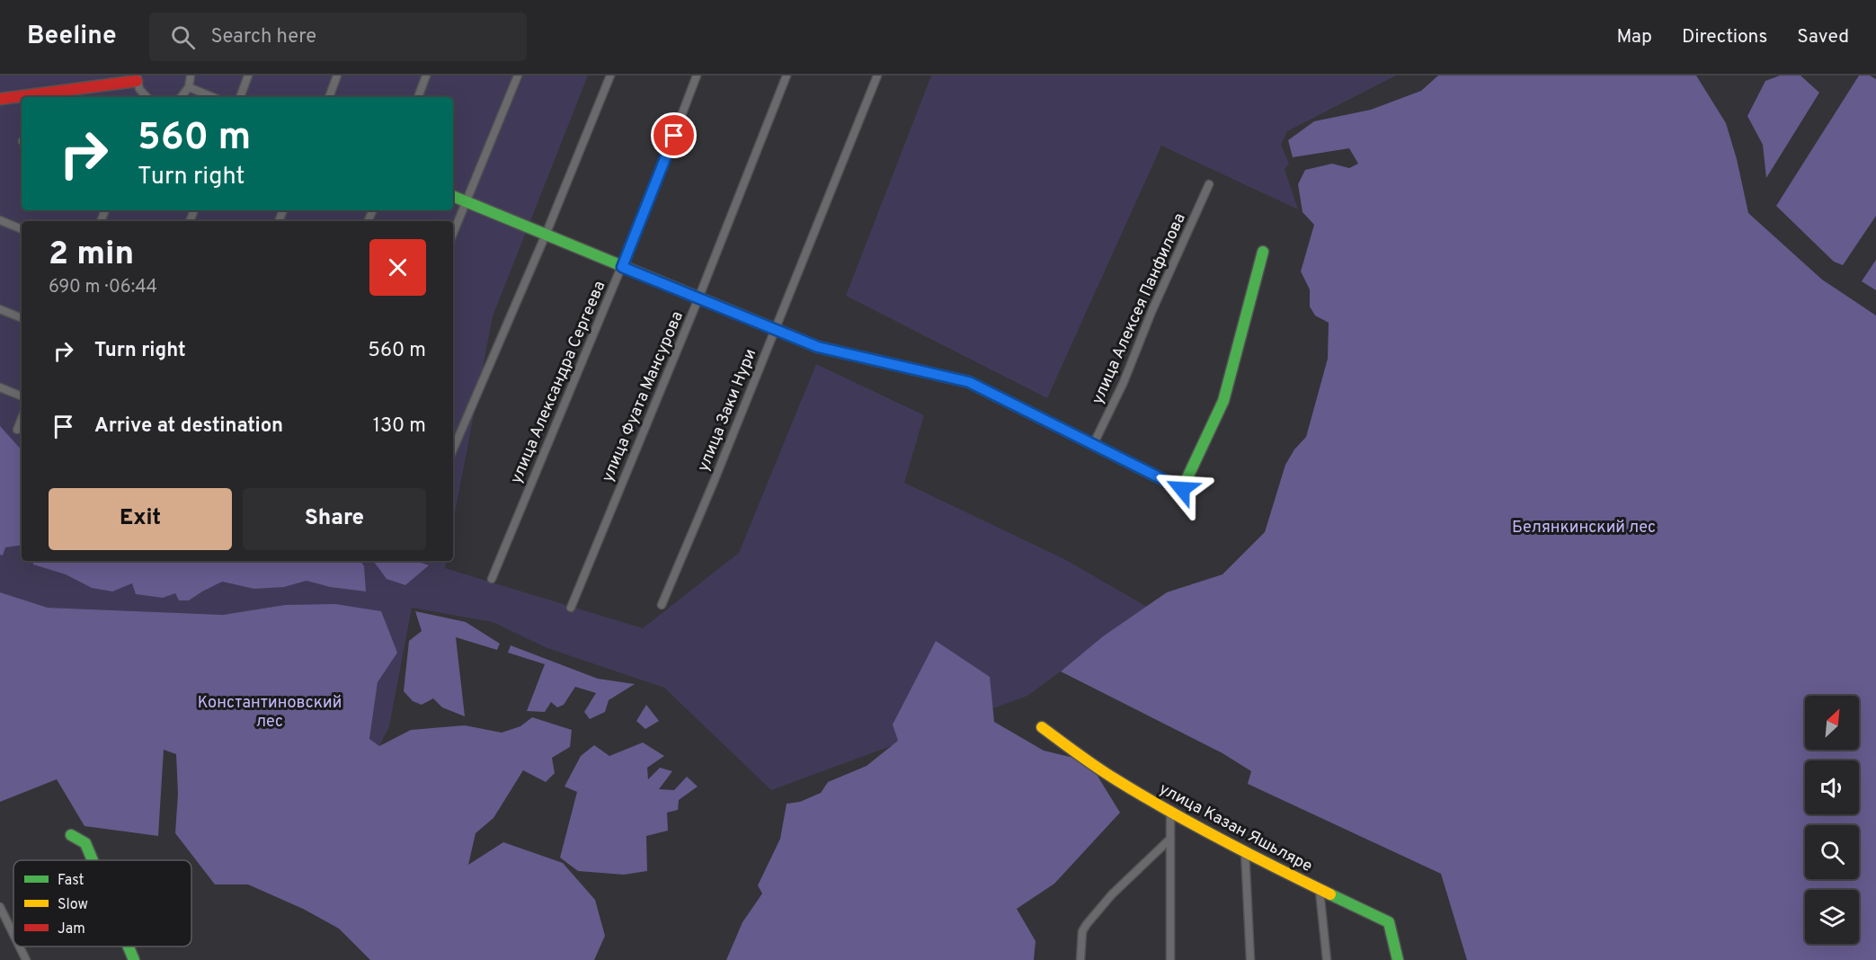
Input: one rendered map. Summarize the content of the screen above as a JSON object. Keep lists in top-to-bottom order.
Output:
{
  "streets": {
    "street": [
      "улица Алексея Панфилова",
      "улица Александра Сергеева",
      "улица Фуата Мансурова",
      "улица Заки Нури",
      "улица Казан Яшьляре"
    ]
  },
  "parks": ["Белянкинский лес", "Константиновский лес"],
  "legend": ["Fast", "Slow", "Jam"],
  "north": "top right",
  "page": {
    "header": "Beeline",
    "search": "Search here",
    "nav": ["Map", "Directions", "Saved"],
    "turn": ["560 m", "Turn right"],
    "heading": ["2 min", "690 m · 06:44"],
    "list": [
      {
        "name": "Turn right",
        "value": "560 m"
      },
      {
        "name": "Arrive at destination",
        "value": "130 m"
      }
    ],
    "buttons": ["Exit", "Share"]
  }
}
